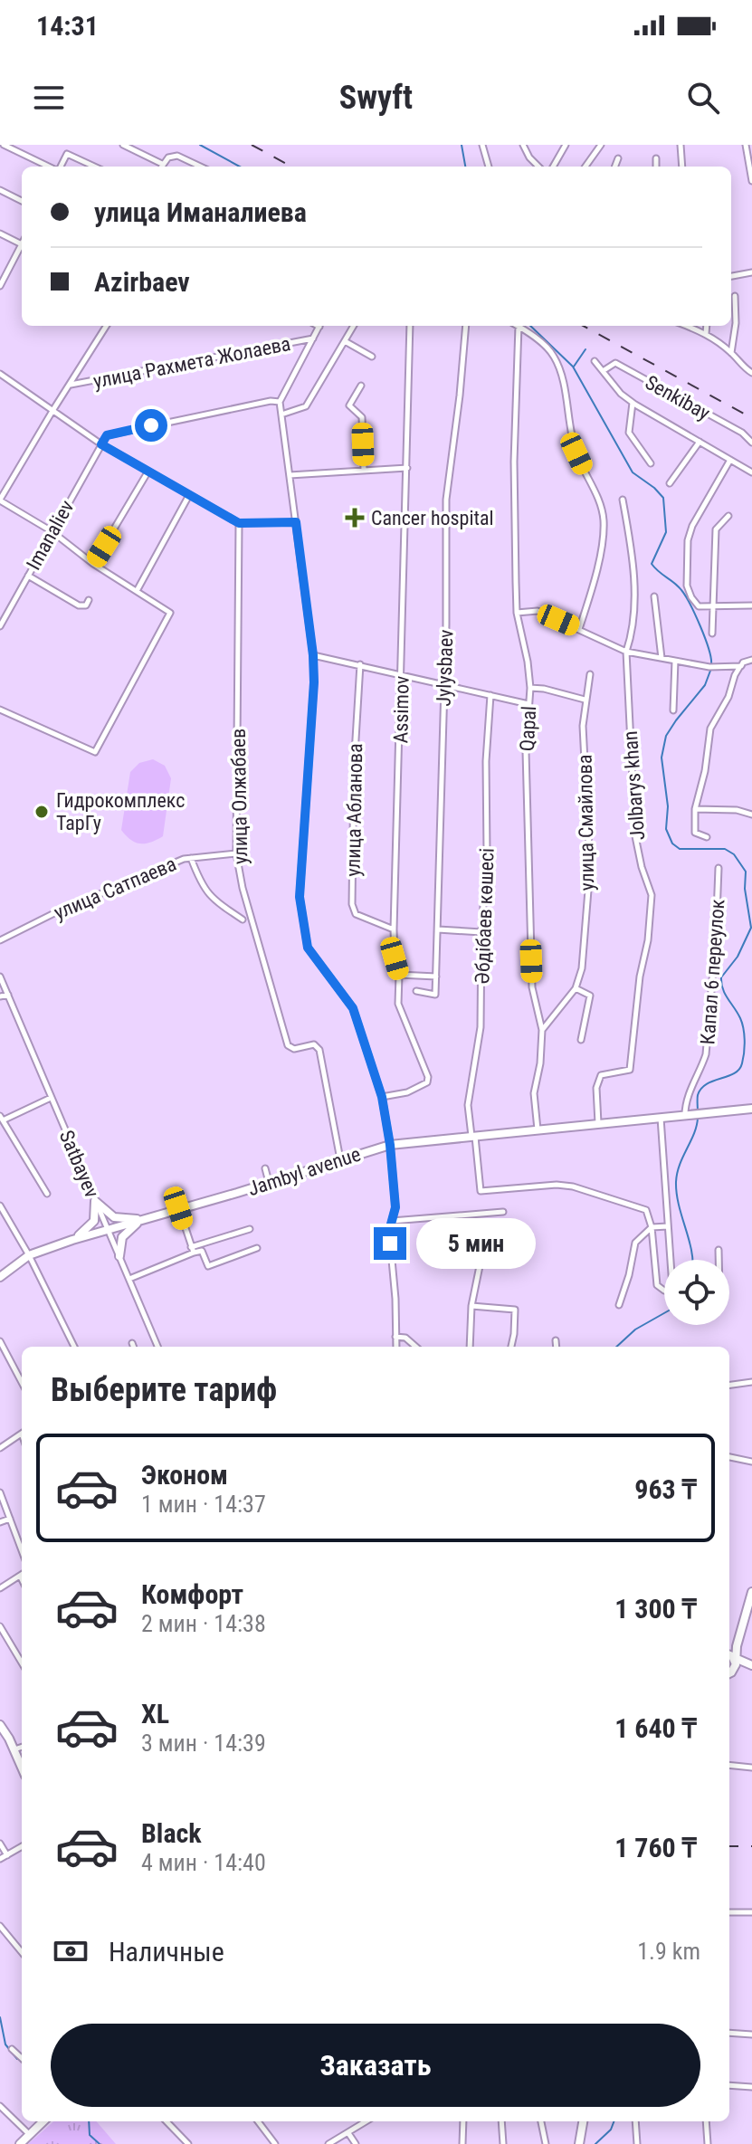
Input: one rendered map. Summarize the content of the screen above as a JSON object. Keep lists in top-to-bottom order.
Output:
{
  "streets": {
    "main road": ["Jambyl avenue"],
    "street": [
      "улица Рахмета Жолаева",
      "Senkibay",
      "Imanaliev",
      "Jylysbaev",
      "Assimov",
      "Qapal",
      "Jolbarys khan",
      "улица Олжабаев",
      "улица Абланова",
      "улица Смайлова",
      "улица Сатпаева",
      "Әбдібаев көшесі",
      "Капал 6 переулок",
      "Satbayev"
    ]
  },
  "crossings": [
    ["Assimov", "улица Абланова"],
    ["Qapal", "улица Смайлова"],
    ["Qapal", "Jambyl avenue"],
    ["Jolbarys khan", "Jambyl avenue"],
    ["улица Олжабаев", "улица Сатпаева"],
    ["улица Олжабаев", "Jambyl avenue"],
    ["Әбдібаев көшесі", "Jambyl avenue"],
    ["Капал 6 переулок", "Jambyl avenue"],
    ["Satbayev", "Jambyl avenue"]
  ],
  "places": {
    "health": ["Cancer hospital"],
    "other": ["Гидрокомплекс ТарГу"]
  },
  "page": {
    "status": "14:31",
    "header": "Swyft",
    "banner": ["улица Иманалиева", "Azirbaev"],
    "bubble": "5 мин",
    "heading": "Выберите тариф",
    "list": [
      {
        "name": "Эконом",
        "note": "1 мин · 14:37",
        "value": "963 ₸"
      },
      {
        "name": "Комфорт",
        "note": "2 мин · 14:38",
        "value": "1 300 ₸"
      },
      {
        "name": "XL",
        "note": "3 мин · 14:39",
        "value": "1 640 ₸"
      },
      {
        "name": "Black",
        "note": "4 мин · 14:40",
        "value": "1 760 ₸"
      }
    ],
    "pay": ["Наличные", "1.9 km"],
    "buttons": "Заказать"
  }
}
